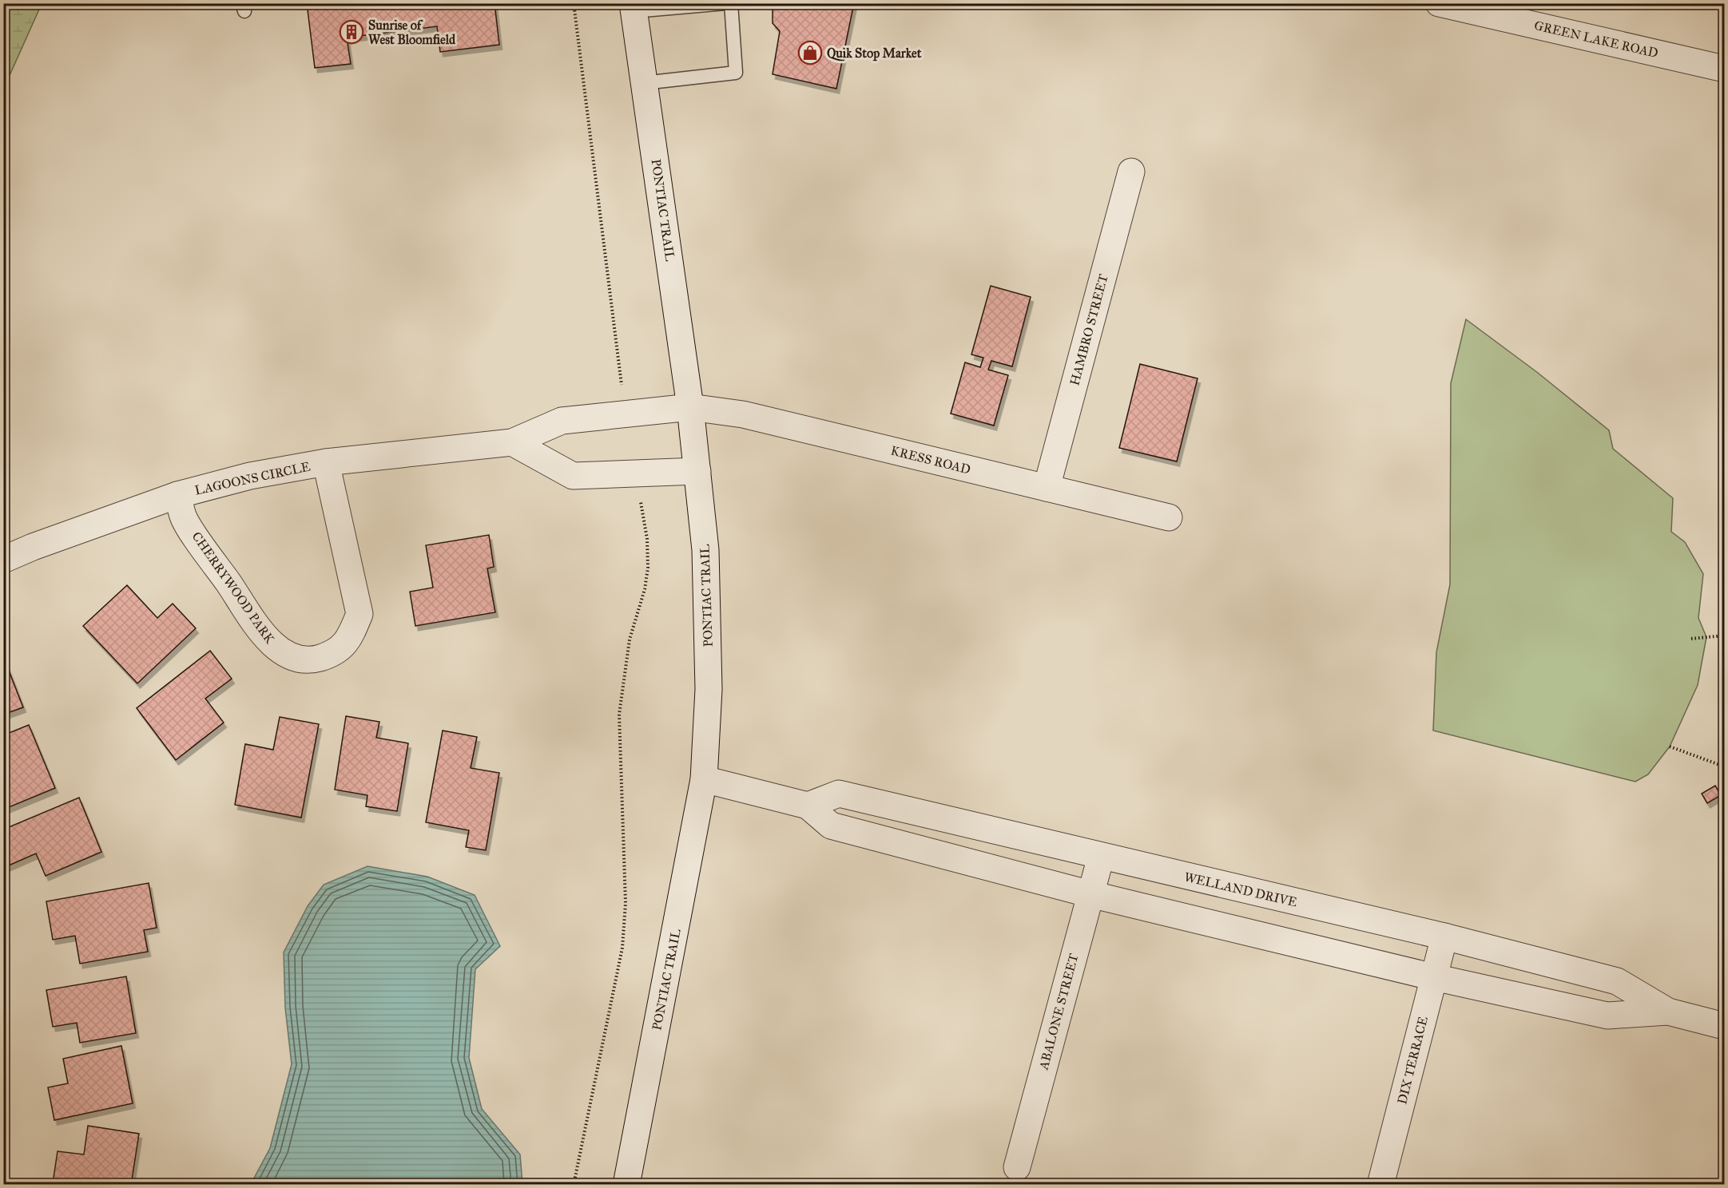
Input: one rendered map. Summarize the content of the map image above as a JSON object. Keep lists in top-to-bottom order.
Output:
{
  "streets": {
    "street": [
      "GREEN LAKE ROAD",
      "PONTIAC TRAIL",
      "HAMBRO STREET",
      "KRESS ROAD",
      "LAGOONS CIRCLE",
      "CHERRYWOOD PARK",
      "WELLAND DRIVE",
      "ABALONE STREET",
      "DIX TERRACE"
    ]
  },
  "crossings": [
    ["PONTIAC TRAIL", "KRESS ROAD"],
    ["PONTIAC TRAIL", "LAGOONS CIRCLE"],
    ["PONTIAC TRAIL", "WELLAND DRIVE"],
    ["HAMBRO STREET", "KRESS ROAD"],
    ["KRESS ROAD", "LAGOONS CIRCLE"],
    ["LAGOONS CIRCLE", "CHERRYWOOD PARK"],
    ["WELLAND DRIVE", "ABALONE STREET"],
    ["WELLAND DRIVE", "DIX TERRACE"]
  ],
  "places": {
    "building": ["Sunrise of West Bloomfield"],
    "shop": ["Quik Stop Market"]
  }
}
